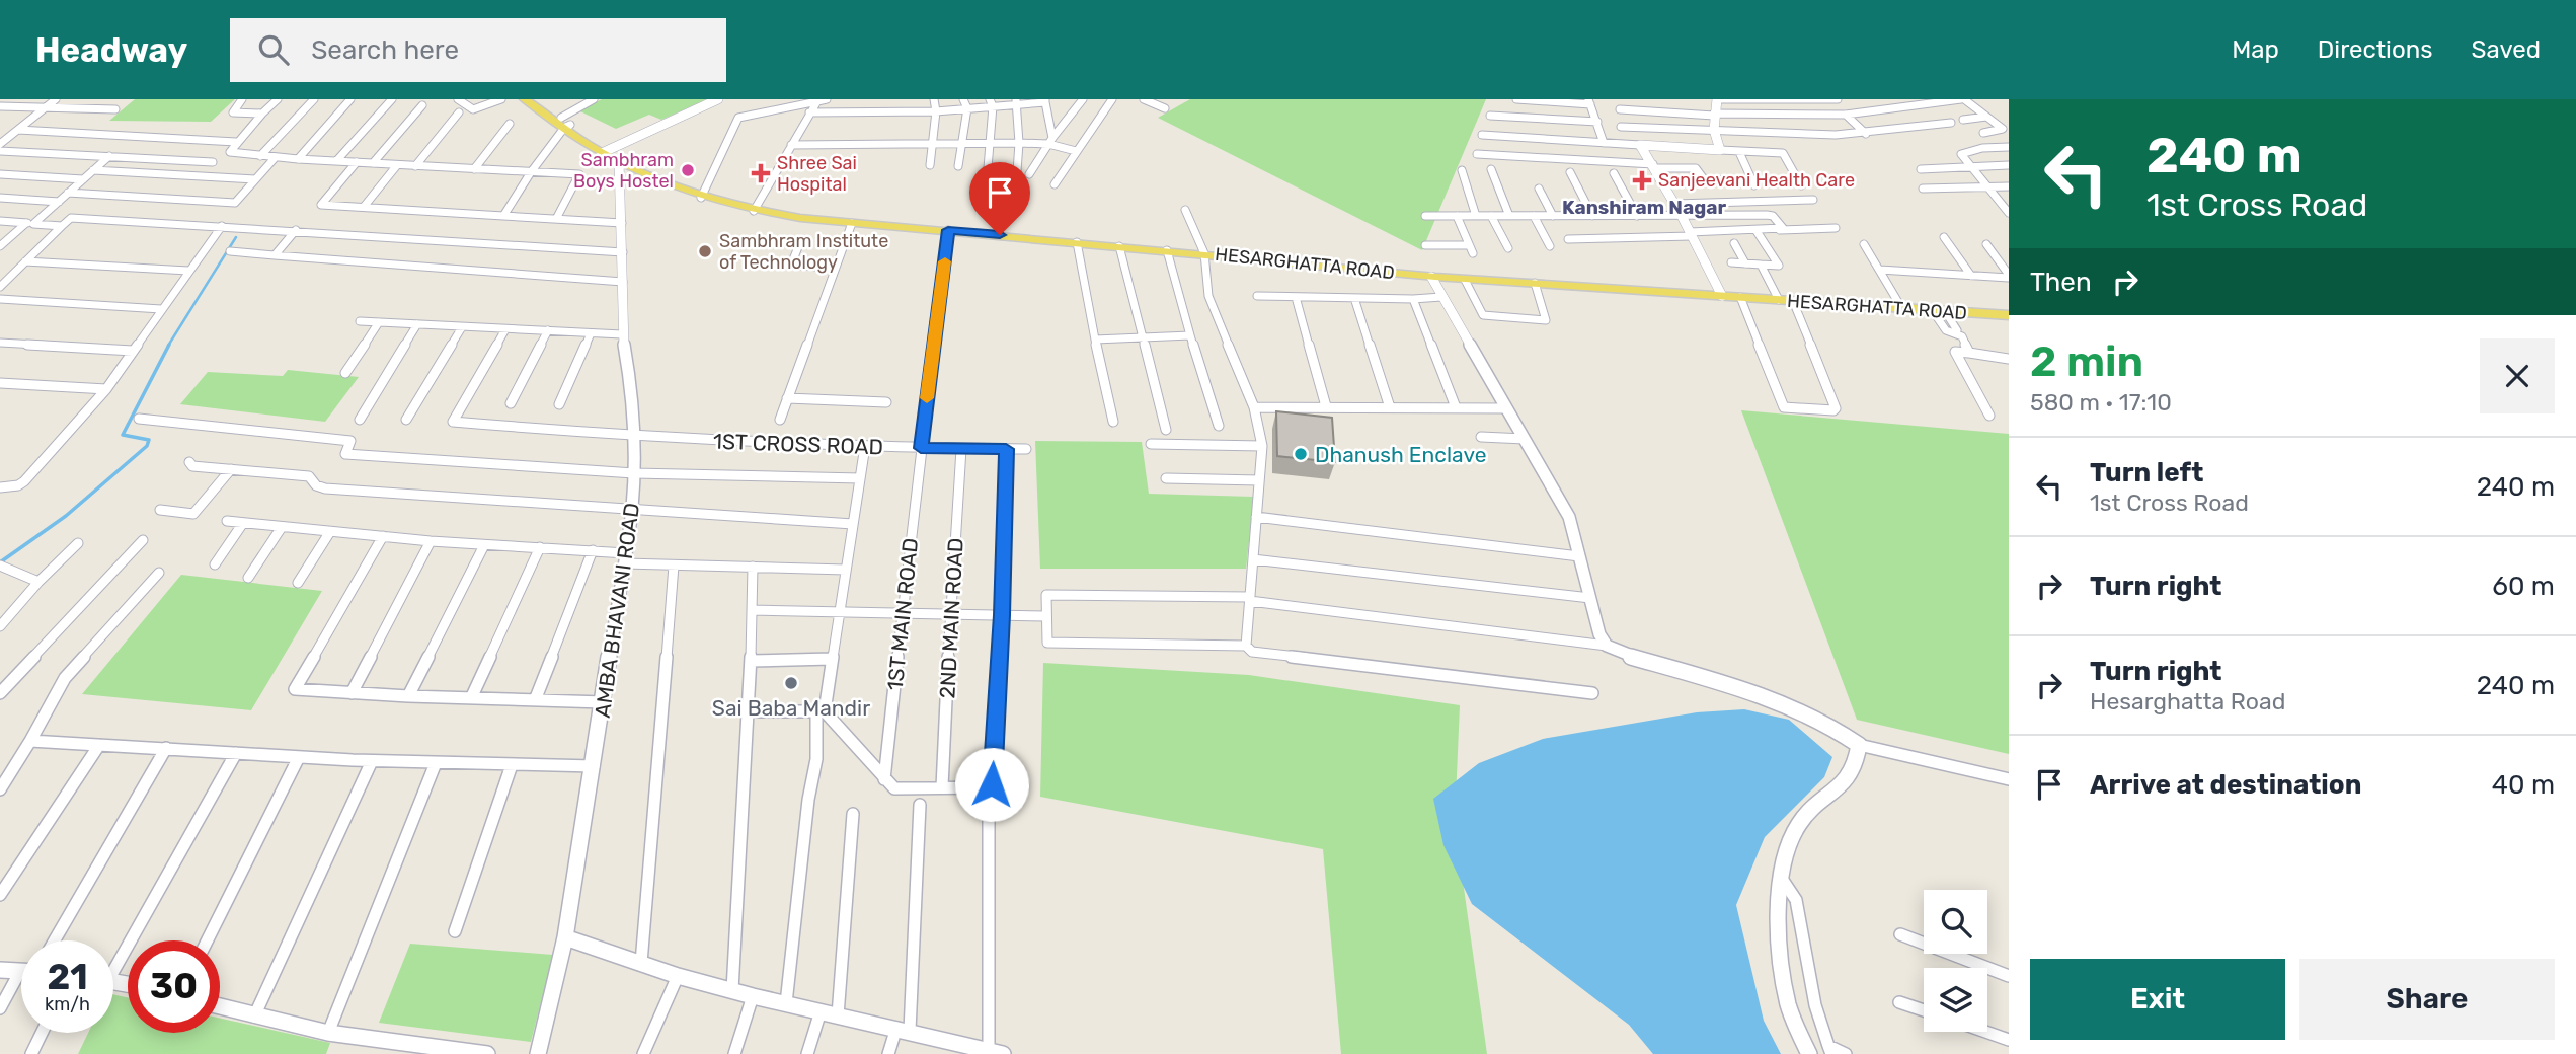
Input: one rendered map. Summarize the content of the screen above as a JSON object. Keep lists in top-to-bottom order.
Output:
{
  "streets": {
    "main road": ["HESARGHATTA ROAD"],
    "street": [
      "1ST CROSS ROAD",
      "AMBA BHAVANI ROAD",
      "1ST MAIN ROAD",
      "2ND MAIN ROAD"
    ]
  },
  "crossings": [
    ["HESARGHATTA ROAD", "AMBA BHAVANI ROAD"],
    ["HESARGHATTA ROAD", "1ST MAIN ROAD"],
    ["1ST CROSS ROAD", "AMBA BHAVANI ROAD"],
    ["1ST CROSS ROAD", "1ST MAIN ROAD"],
    ["1ST CROSS ROAD", "2ND MAIN ROAD"]
  ],
  "districts": ["Kanshiram Nagar"],
  "places": {
    "other": [
      "Sambhram Boys Hostel",
      "Sambhram Institute of Technology",
      "Dhanush Enclave",
      "Sai Baba Mandir"
    ],
    "health": ["Shree Sai Hospital", "Sanjeevani Health Care"]
  },
  "page": {
    "header": "Headway",
    "search": "Search here",
    "nav": ["Map", "Directions", "Saved"],
    "turn": ["240 m", "1st Cross Road"],
    "then": "Then",
    "heading": ["2 min", "580 m · 17:10"],
    "list": [
      {
        "name": "Turn left",
        "note": "1st Cross Road",
        "value": "240 m"
      },
      {
        "name": "Turn right",
        "value": "60 m"
      },
      {
        "name": "Turn right",
        "note": "Hesarghatta Road",
        "value": "240 m"
      },
      {
        "name": "Arrive at destination",
        "value": "40 m"
      }
    ],
    "speed": "21 km/h",
    "limit": "30",
    "buttons": ["Exit", "Share"]
  }
}
